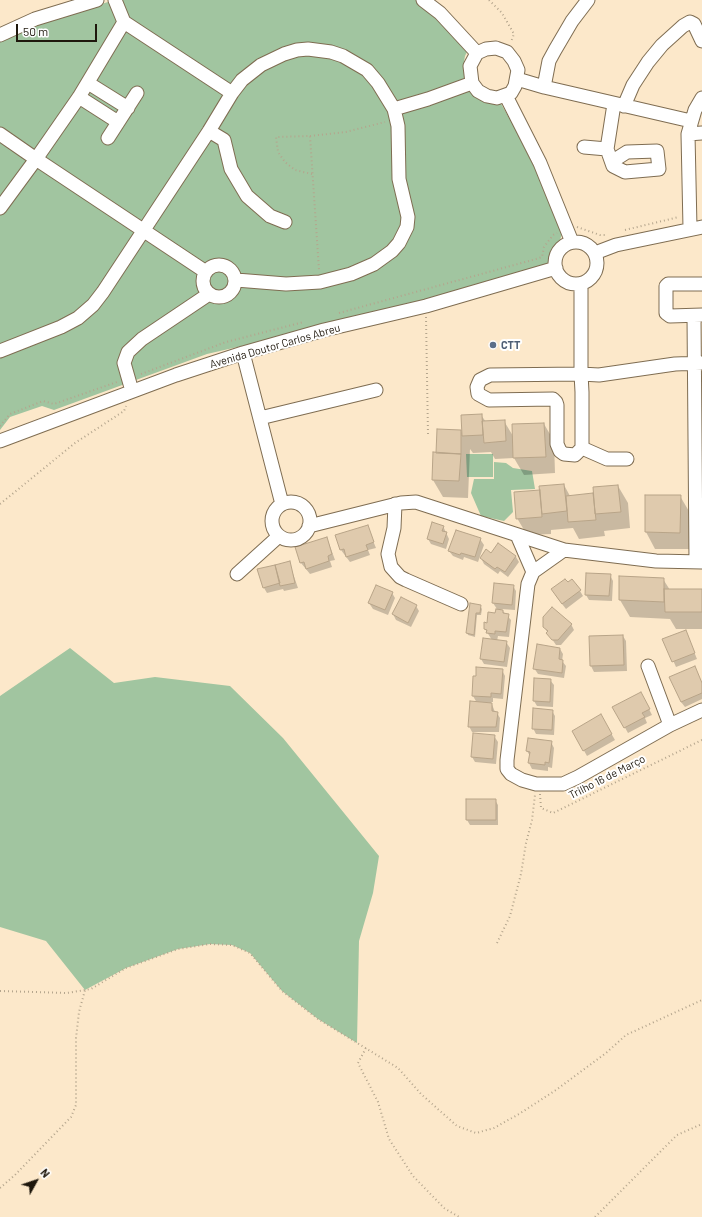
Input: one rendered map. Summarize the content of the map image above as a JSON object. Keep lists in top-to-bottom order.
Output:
{
  "streets": {
    "street": ["Avenida Doutor Carlos Abreu"],
    "path": ["Trilho 16 de Março"]
  },
  "places": ["CTT"],
  "scale_bar": "50 m",
  "north": "top right"
}
